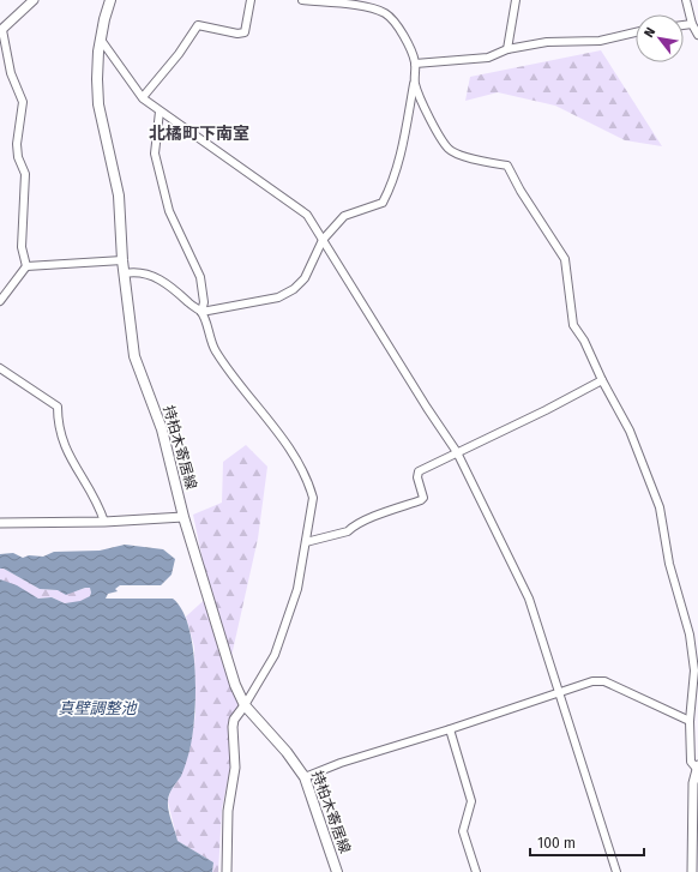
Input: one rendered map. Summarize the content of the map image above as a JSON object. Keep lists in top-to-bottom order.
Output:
{
  "streets": {
    "main road": ["持柏木寄居線"]
  },
  "districts": ["北橘町下南室"],
  "water": ["真壁調整池"],
  "scale_bar": "100 m",
  "north": "top left"
}
